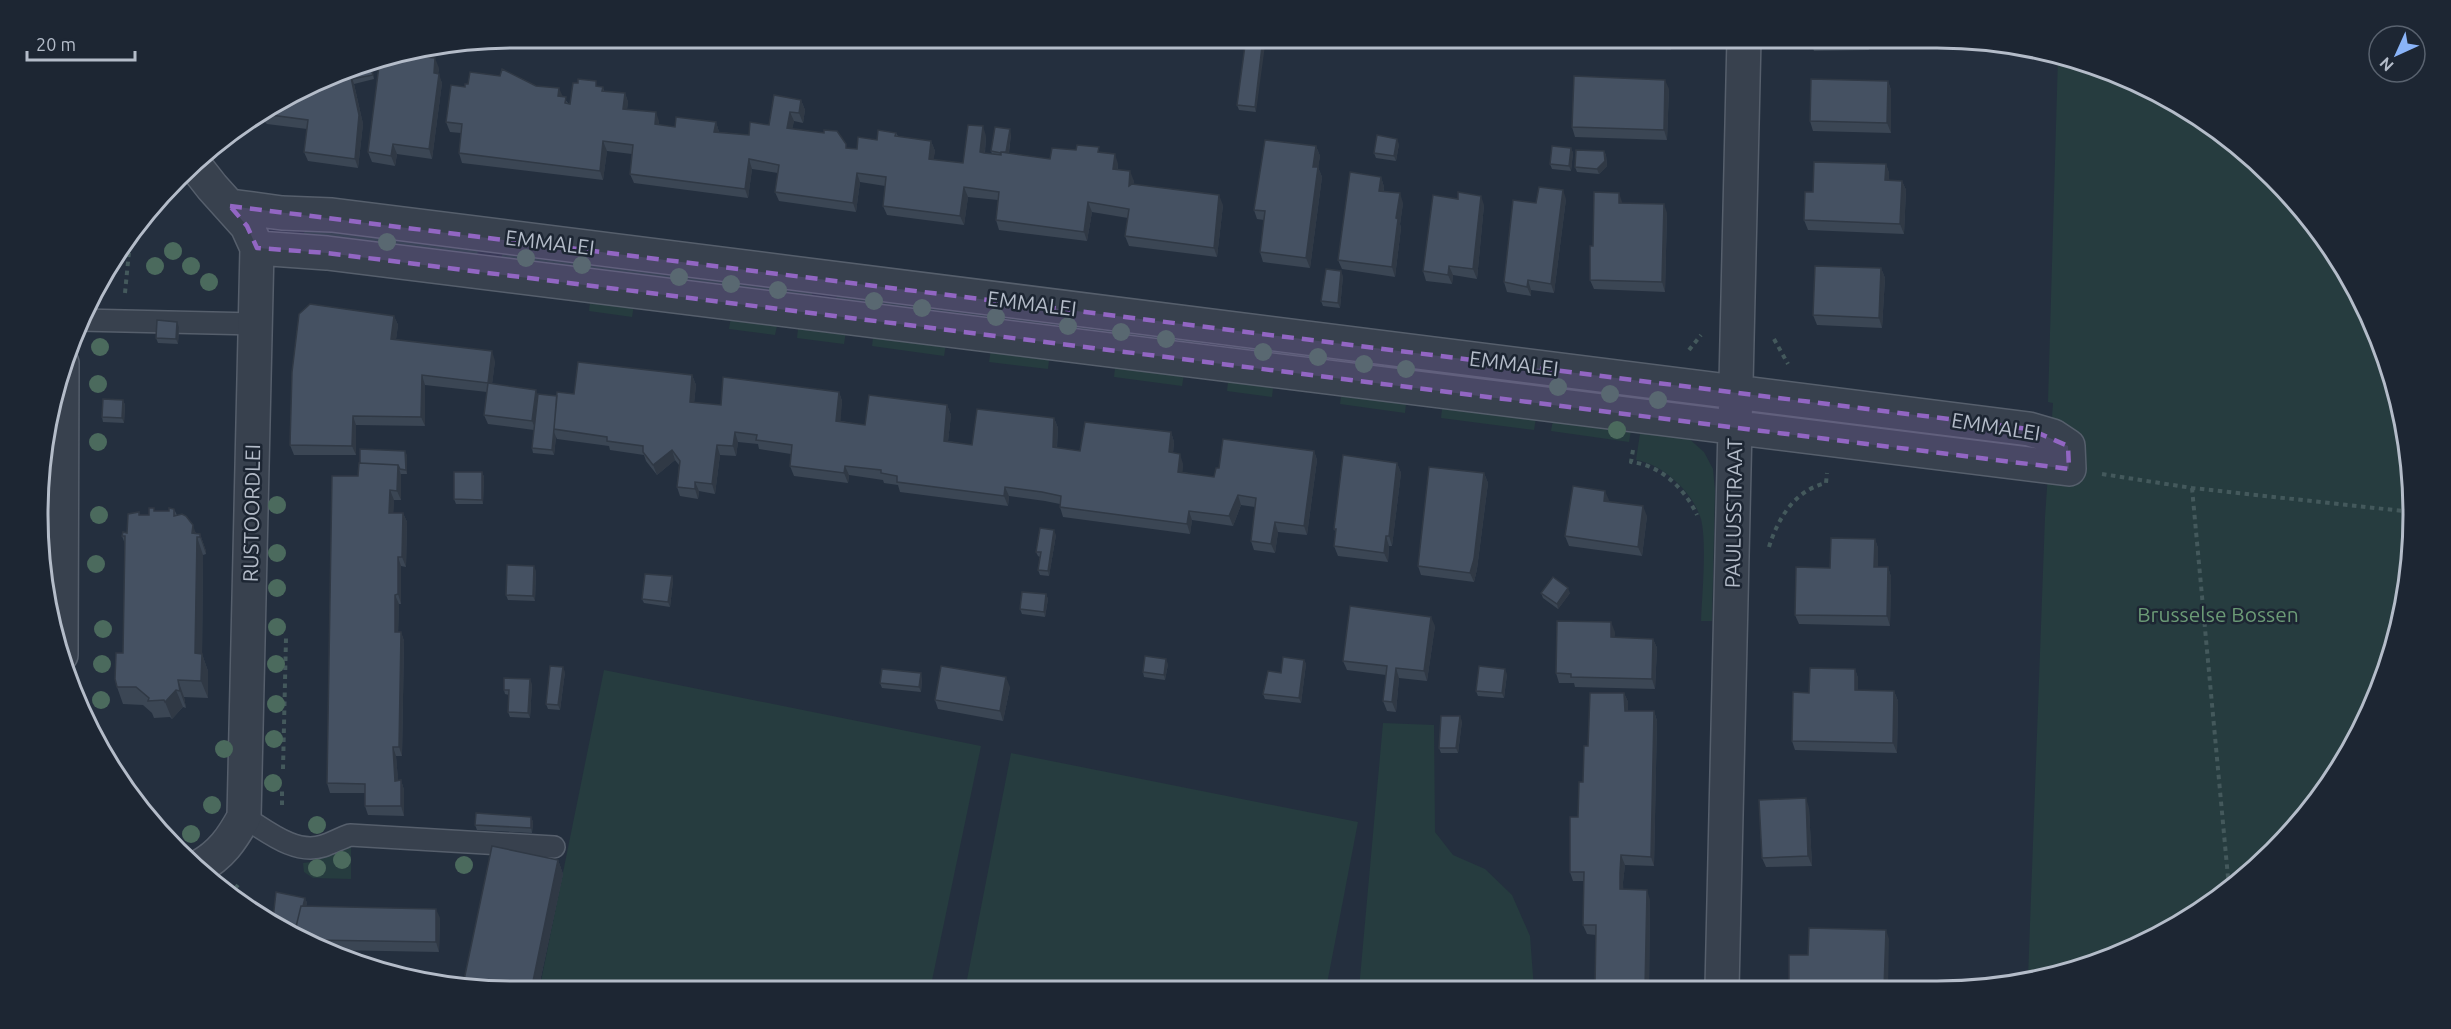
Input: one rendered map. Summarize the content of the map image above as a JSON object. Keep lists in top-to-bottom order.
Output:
{
  "streets": {
    "street": ["EMMALEI", "RUSTOORDLEI", "PAULUSSTRAAT"]
  },
  "crossings": [
    ["EMMALEI", "RUSTOORDLEI"],
    ["EMMALEI", "PAULUSSTRAAT"]
  ],
  "parks": ["Brusselse Bossen"],
  "scale_bar": "20 m",
  "north": "bottom left"
}
